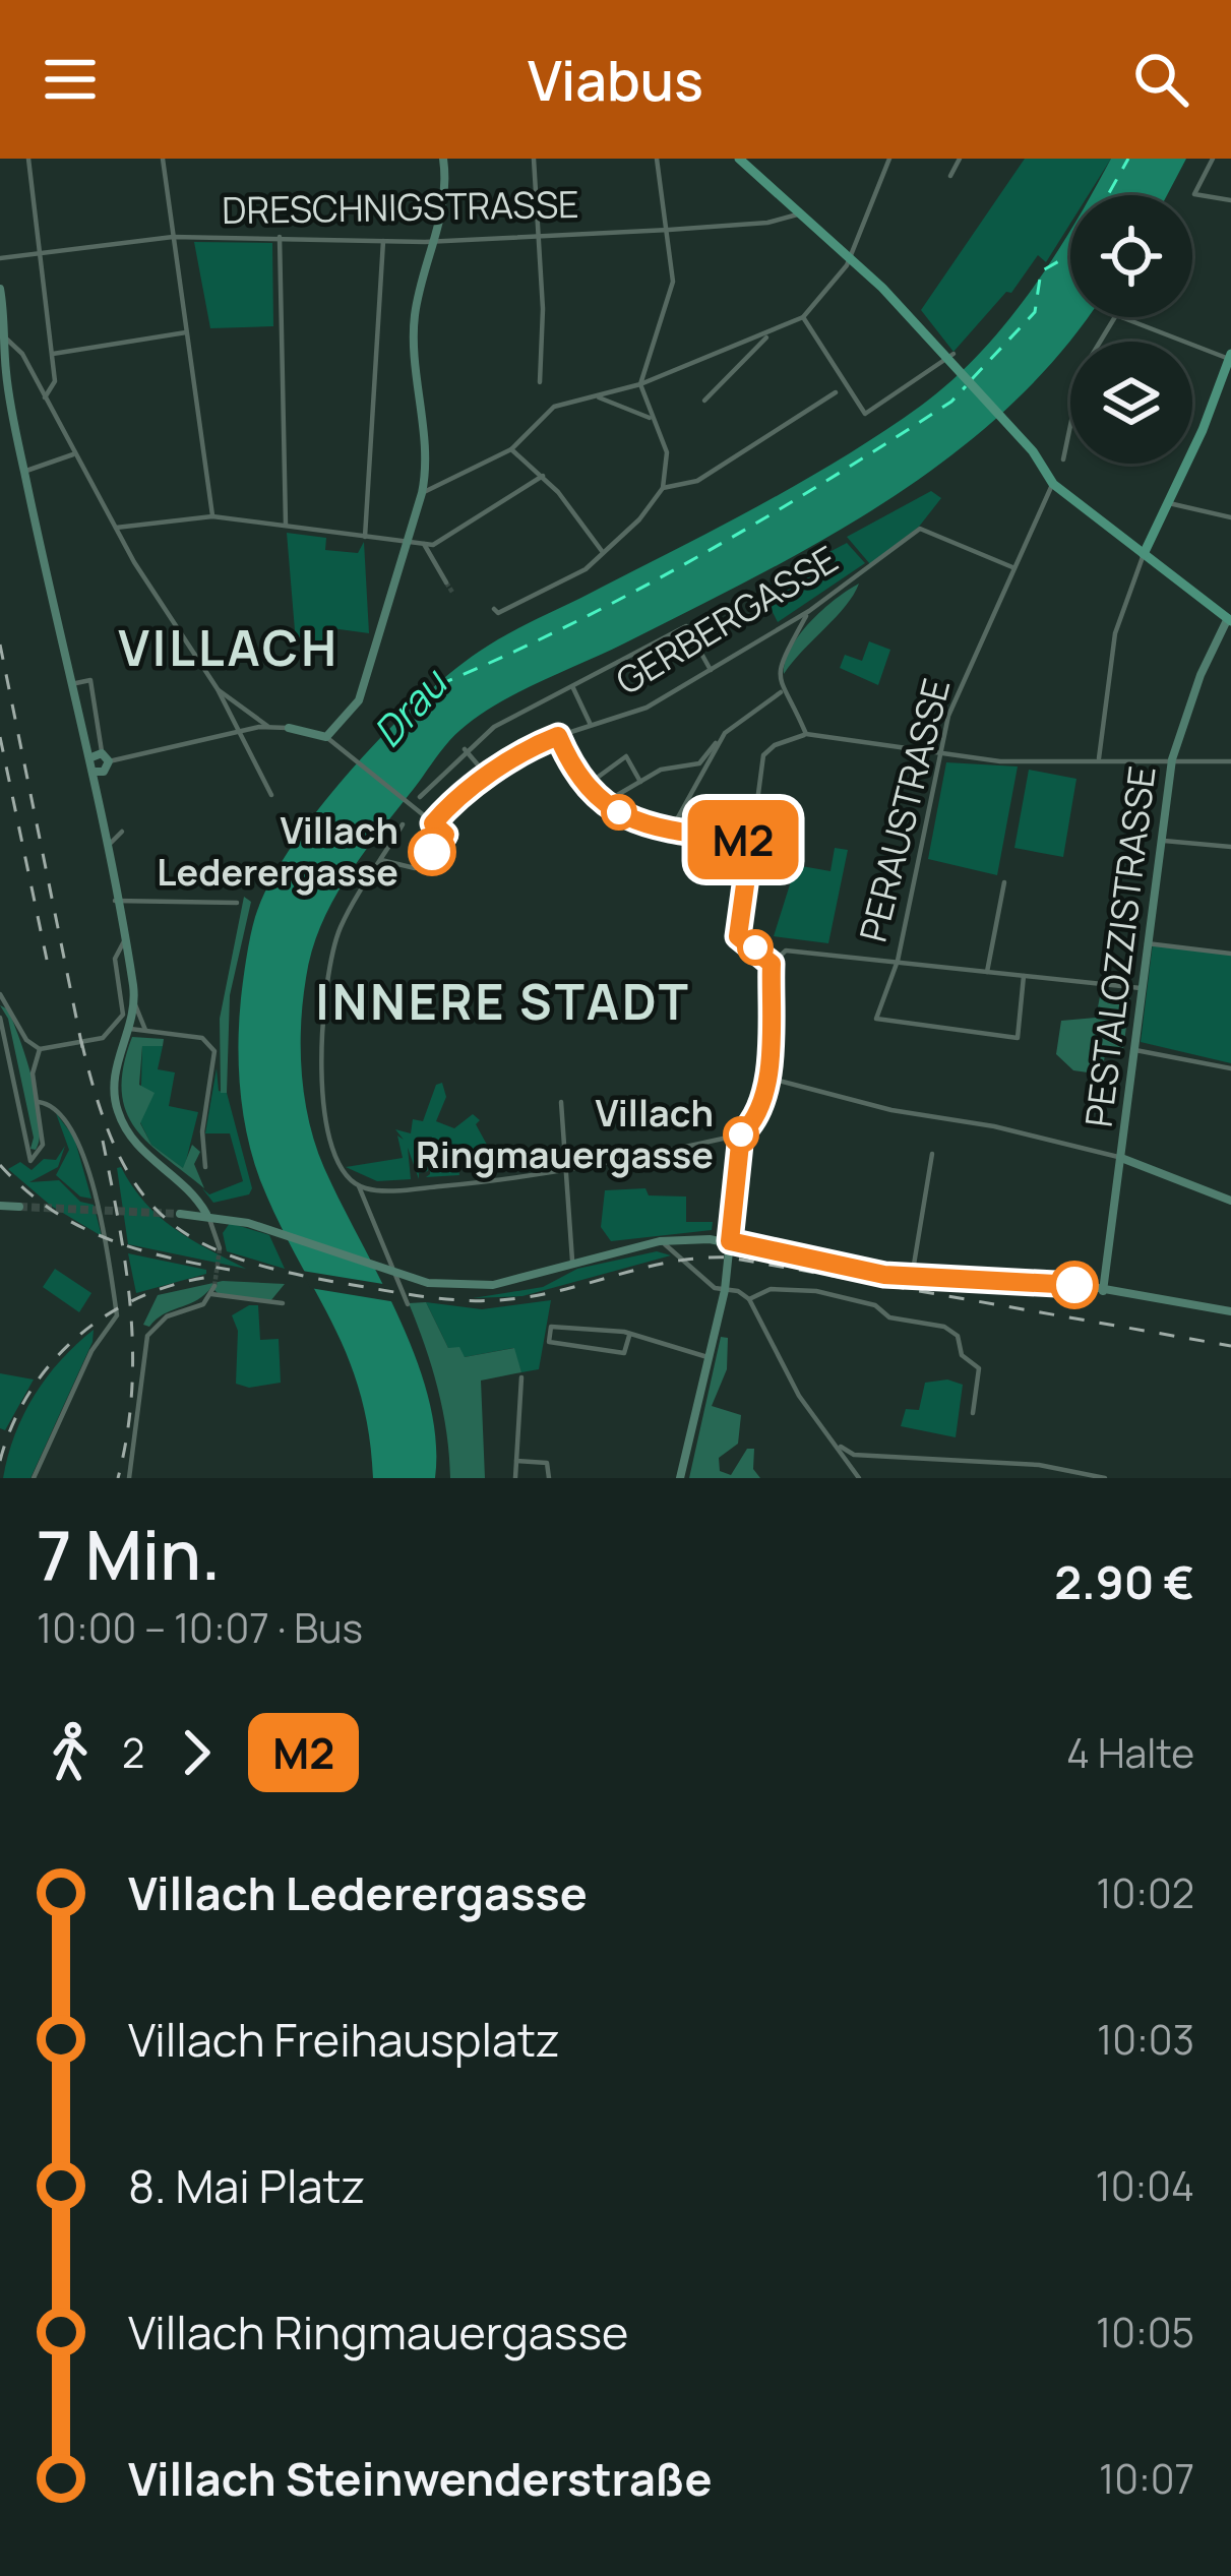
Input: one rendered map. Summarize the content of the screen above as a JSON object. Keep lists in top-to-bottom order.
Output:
{
  "streets": {
    "street": [
      "DRESCHNIGSTRASSE",
      "GERBERGASSE",
      "PERAUSTRASSE",
      "PESTALOZZISTRASSE"
    ]
  },
  "crossings": [
    ["GERBERGASSE", "PERAUSTRASSE"]
  ],
  "districts": ["VILLACH", "INNERE STADT"],
  "water": ["Drau"],
  "places": ["Villach Lederergasse", "Villach Ringmauergasse"],
  "lines": ["bus line M2"],
  "page": {
    "header": "Viabus",
    "on_map": "M2",
    "heading": ["7 Min.", "10:00 – 10:07 · Bus", "2.90 €"],
    "legs": ["2", "M2", "4 Halte"],
    "list": [
      {
        "name": "Villach Lederergasse",
        "value": "10:02"
      },
      {
        "name": "Villach Freihausplatz",
        "value": "10:03"
      },
      {
        "name": "8. Mai Platz",
        "value": "10:04"
      },
      {
        "name": "Villach Ringmauergasse",
        "value": "10:05"
      },
      {
        "name": "Villach Steinwenderstraße",
        "value": "10:07"
      }
    ]
  }
}
